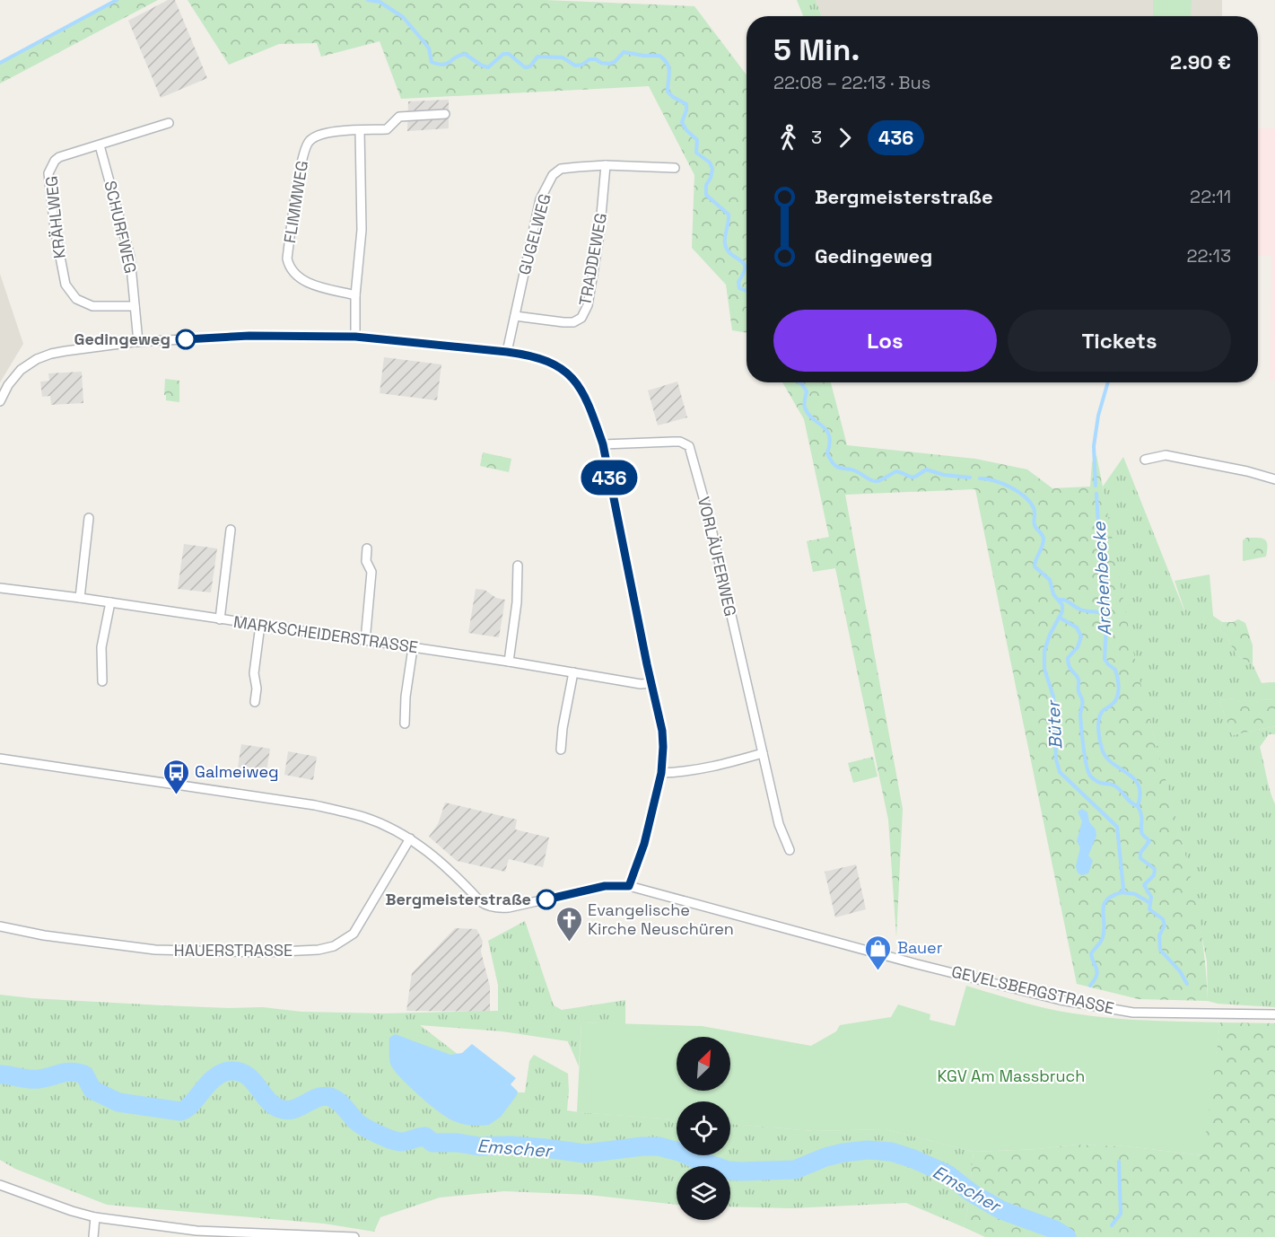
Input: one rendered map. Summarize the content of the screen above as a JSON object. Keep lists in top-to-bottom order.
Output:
{
  "streets": {
    "street": [
      "FLIMMWEG",
      "KRÄHLWEG",
      "SCHURFWEG",
      "GUGELWEG",
      "TRADDEWEG",
      "VORLÄUFERWEG",
      "MARKSCHEIDERSTRASSE",
      "HAUERSTRASSE",
      "GEVELSBERGSTRASSE"
    ]
  },
  "crossings": [
    ["KRÄHLWEG", "SCHURFWEG"],
    ["GUGELWEG", "TRADDEWEG"],
    ["HAUERSTRASSE", "GEVELSBERGSTRASSE"]
  ],
  "water": ["Archenbecke", "Büter", "Emscher"],
  "parks": ["KGV Am Massbruch"],
  "places": {
    "other": ["Gedingeweg", "Bergmeisterstraße"],
    "bus stop": ["Galmeiweg"],
    "church": ["Evangelische Kirche Neuschüren"],
    "shop": ["Bauer"]
  },
  "lines": ["bus line 436"],
  "north": "top right",
  "page": {
    "on_map": "436",
    "heading": ["5 Min.", "22:08 – 22:13 · Bus", "2.90 €"],
    "legs": ["3", "436"],
    "list": [
      {
        "name": "Bergmeisterstraße",
        "value": "22:11"
      },
      {
        "name": "Gedingeweg",
        "value": "22:13"
      }
    ],
    "buttons": ["Los", "Tickets"]
  }
}
